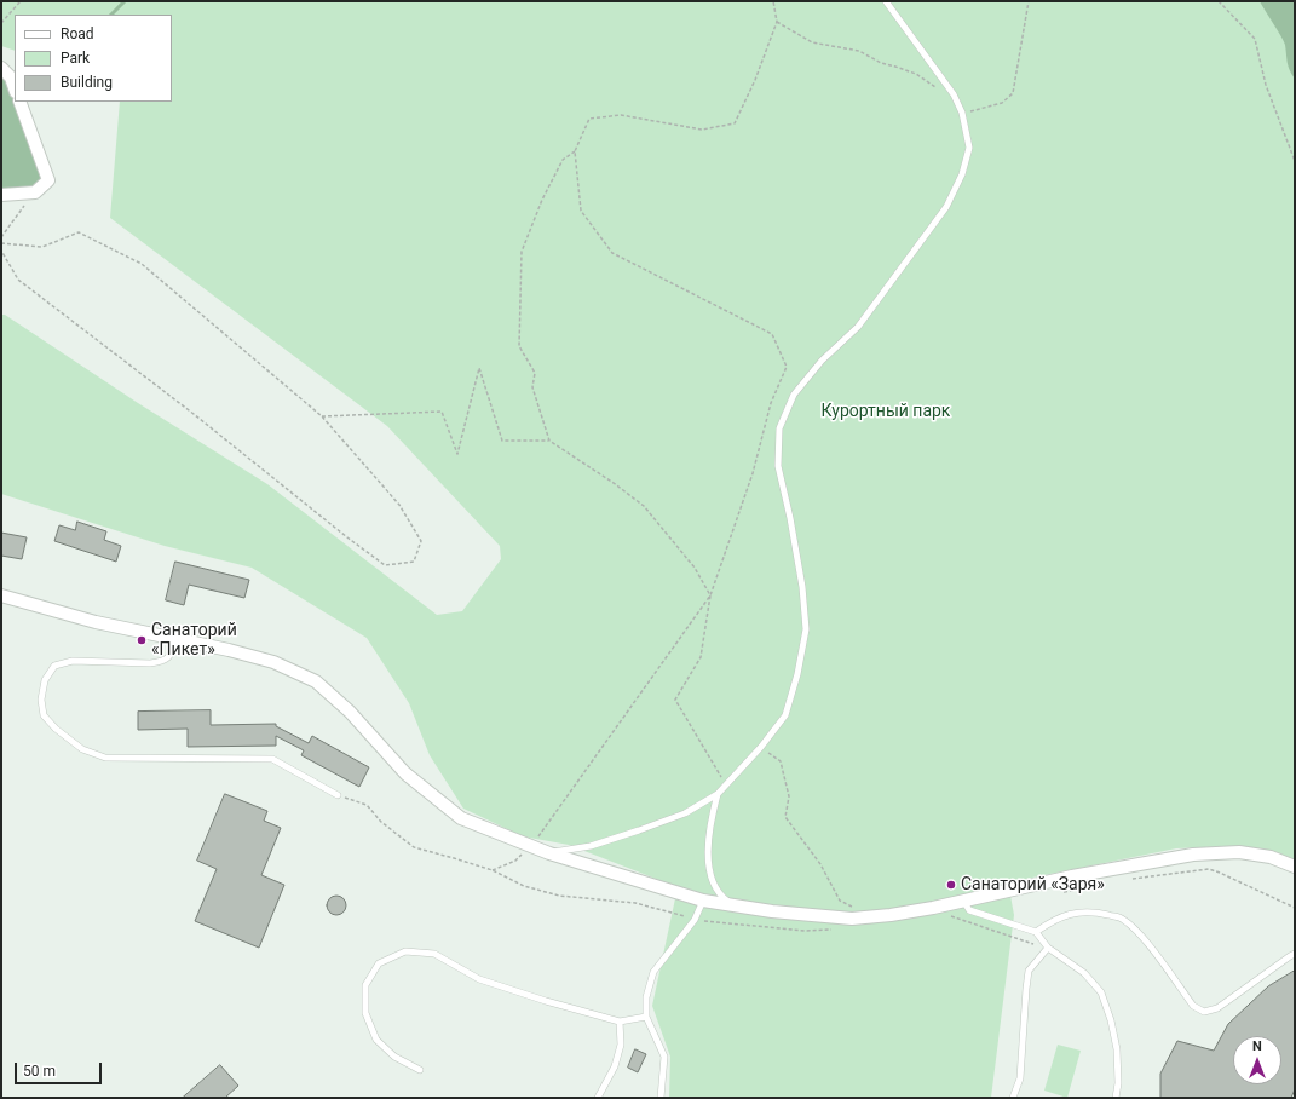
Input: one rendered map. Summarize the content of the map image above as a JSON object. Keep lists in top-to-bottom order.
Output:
{
  "parks": ["Курортный парк"],
  "places": ["Санаторий «Пикет»", "Санаторий «Заря»"],
  "legend": ["Road", "Park", "Building"],
  "scale_bar": "50 m",
  "north": "top"
}
